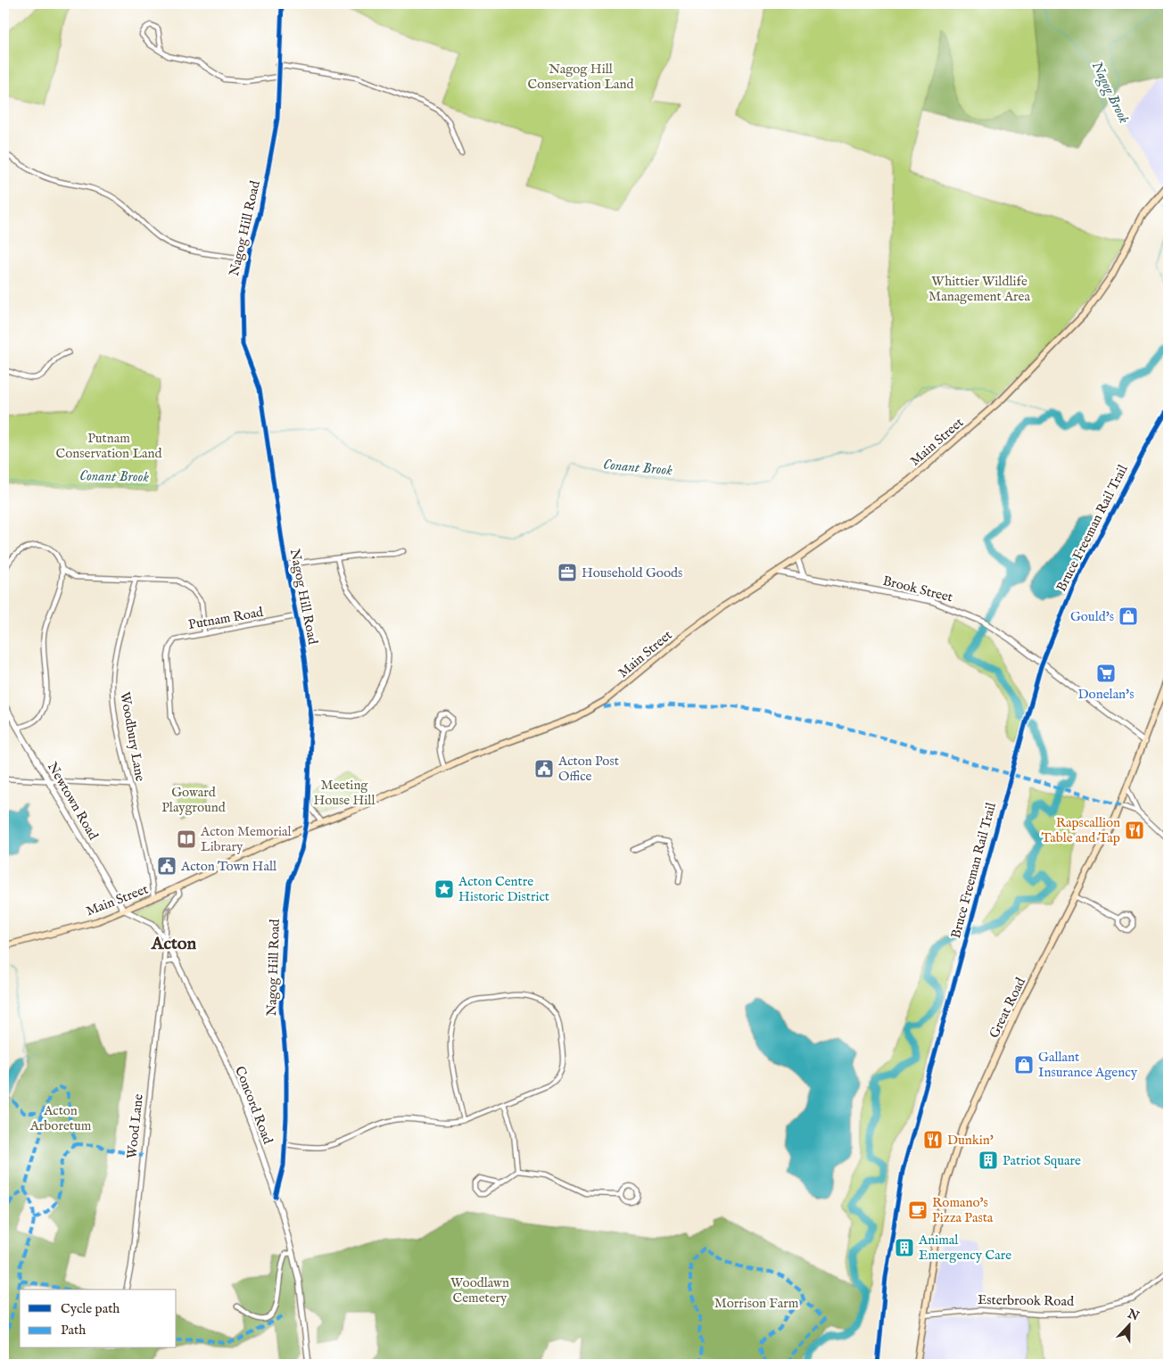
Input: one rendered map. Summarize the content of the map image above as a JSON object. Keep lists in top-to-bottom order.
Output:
{
  "streets": {
    "main road": ["Main Street", "Great Road"],
    "street": [
      "Nagog Hill Road",
      "Brook Street",
      "Putnam Road",
      "Woodbury Lane",
      "Newtown Road",
      "Concord Road",
      "Wood Lane",
      "Esterbrook Road"
    ],
    "cycle path": ["Bruce Freeman Rail Trail"]
  },
  "crossings": [
    ["Nagog Hill Road", "Main Street"],
    ["Nagog Hill Road", "Putnam Road"],
    ["Nagog Hill Road", "Concord Road"],
    ["Main Street", "Brook Street"],
    ["Main Street", "Woodbury Lane"],
    ["Main Street", "Newtown Road"],
    ["Main Street", "Concord Road"],
    ["Brook Street", "Great Road"],
    ["Newtown Road", "Concord Road"],
    ["Great Road", "Esterbrook Road"],
    ["Concord Road", "Wood Lane"]
  ],
  "districts": ["Acton"],
  "water": ["Nagog Brook", "Conant Brook"],
  "parks": [
    "Nagog Hill Conservation Land",
    "Whittier Wildlife Management Area",
    "Putnam Conservation Land",
    "Meeting House Hill",
    "Goward Playground",
    "Acton Arboretum",
    "Woodlawn Cemetery",
    "Morrison Farm"
  ],
  "places": {
    "office": ["Household Goods"],
    "shop": ["Gould's", "Gallant Insurance Agency"],
    "supermarket": ["Donelan's"],
    "public building": ["Acton Post Office", "Acton Town Hall"],
    "restaurant": ["Rapscallion Table and Tap", "Dunkin'"],
    "library": ["Acton Memorial Library"],
    "place": ["Acton Centre Historic District"],
    "building": ["Patriot Square", "Animal Emergency Care"],
    "cafe": ["Romano's Pizza Pasta"]
  },
  "legend": ["Cycle path", "Path"],
  "north": "top"
}
